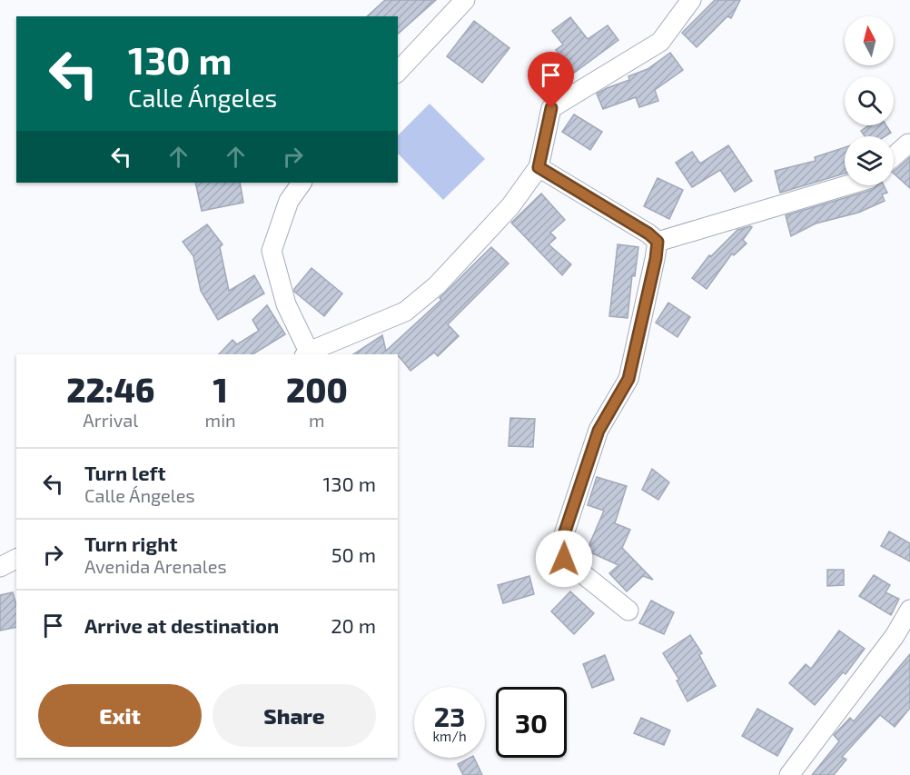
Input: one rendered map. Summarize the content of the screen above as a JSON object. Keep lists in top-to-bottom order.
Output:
{
  "north": "top",
  "page": {
    "turn": ["130 m", "Calle Ángeles"],
    "eta": [
      "22:46",
      "Arrival",
      "1",
      "min",
      "200",
      "m"
    ],
    "list": [
      {
        "name": "Turn left",
        "note": "Calle Ángeles",
        "value": "130 m"
      },
      {
        "name": "Turn right",
        "note": "Avenida Arenales",
        "value": "50 m"
      },
      {
        "name": "Arrive at destination",
        "value": "20 m"
      }
    ],
    "buttons": ["Exit", "Share"],
    "speed": "23 km/h",
    "limit": "30"
  }
}
